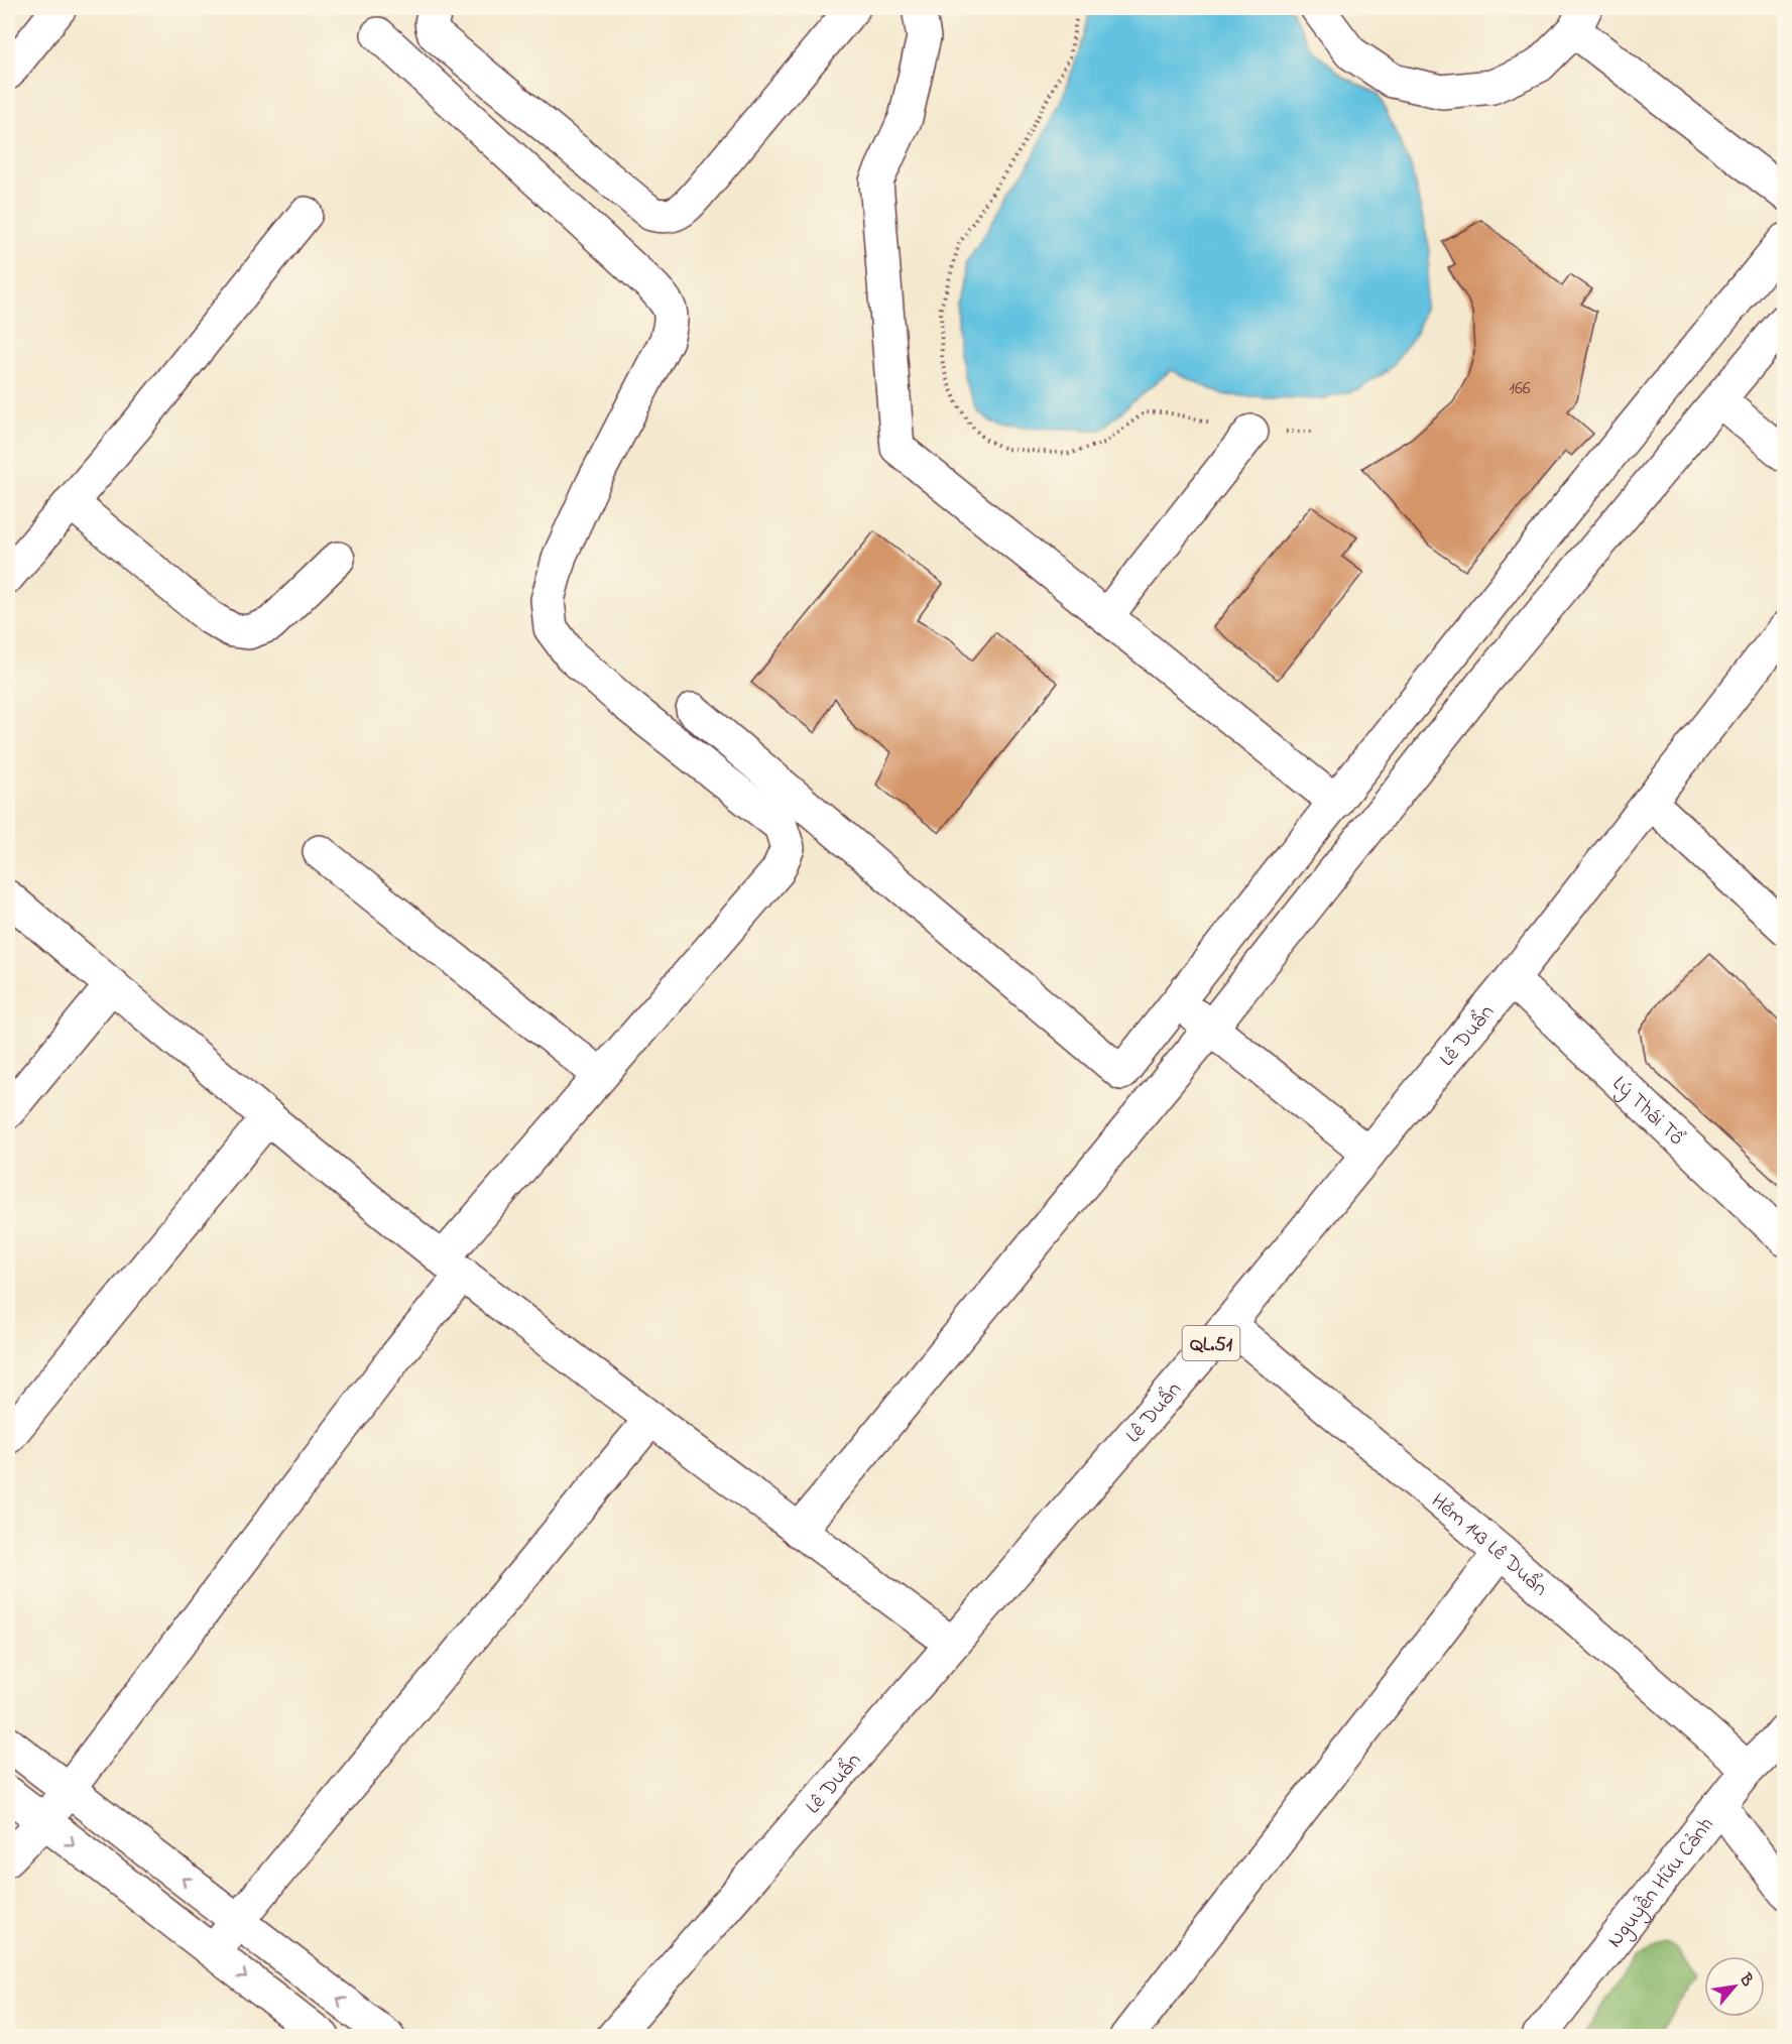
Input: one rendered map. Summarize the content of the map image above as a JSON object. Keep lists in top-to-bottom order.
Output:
{
  "streets": {
    "street": [
      "Lê Duẩn",
      "Lý Thái Tổ",
      "QL.51",
      "Hẻm 143 Lê Duẩn",
      "Nguyễn Hữu Cảnh"
    ]
  },
  "crossings": [
    ["Lê Duẩn", "Lý Thái Tổ"],
    ["Lê Duẩn", "Hẻm 143 Lê Duẩn"],
    ["Hẻm 143 Lê Duẩn", "Nguyễn Hữu Cảnh"]
  ],
  "house_numbers": ["166"],
  "north": "top right"
}
